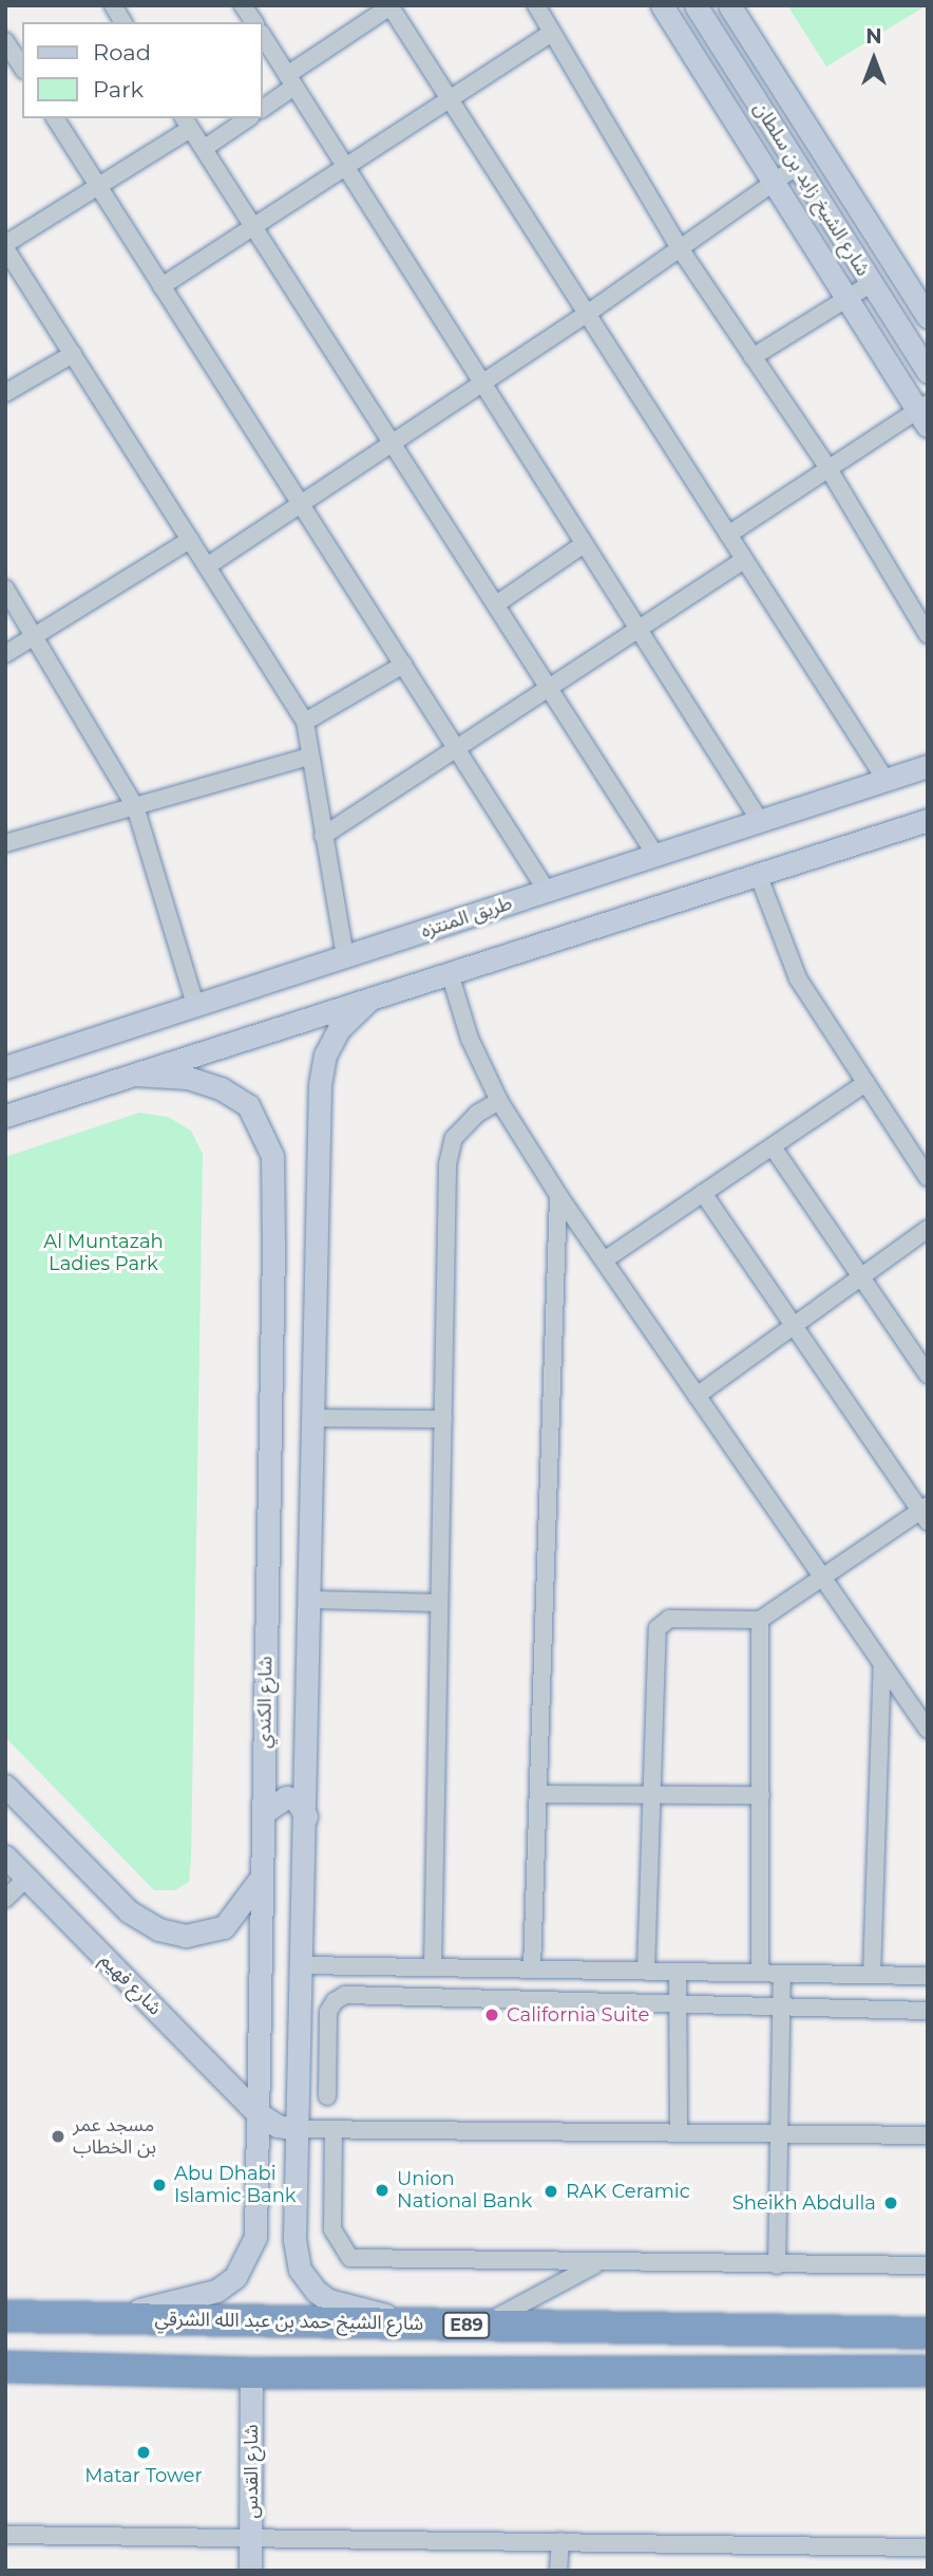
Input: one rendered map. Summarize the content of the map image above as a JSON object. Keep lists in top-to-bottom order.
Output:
{
  "streets": {
    "highway": ["شارع الشيخ حمد بن عبد الله الشرقي", "E89"],
    "street": [
      "شارع الشيخ زايد بن سلطان",
      "طريق المنتزه",
      "شارع الكندي",
      "شارع فهيم",
      "شارع القدس"
    ]
  },
  "crossings": [
    ["شارع الكندي", "شارع فهيم"],
    ["شارع الكندي", "شارع الشيخ حمد بن عبد الله الشرقي"]
  ],
  "parks": ["Al Muntazah Ladies Park"],
  "places": [
    "California Suite",
    "مسجد عمر بن الخطاب",
    "Abu Dhabi Islamic Bank",
    "Union National Bank",
    "RAK Ceramic",
    "Sheikh Abdulla",
    "Matar Tower"
  ],
  "legend": ["Road", "Park"],
  "north": "top"
}
